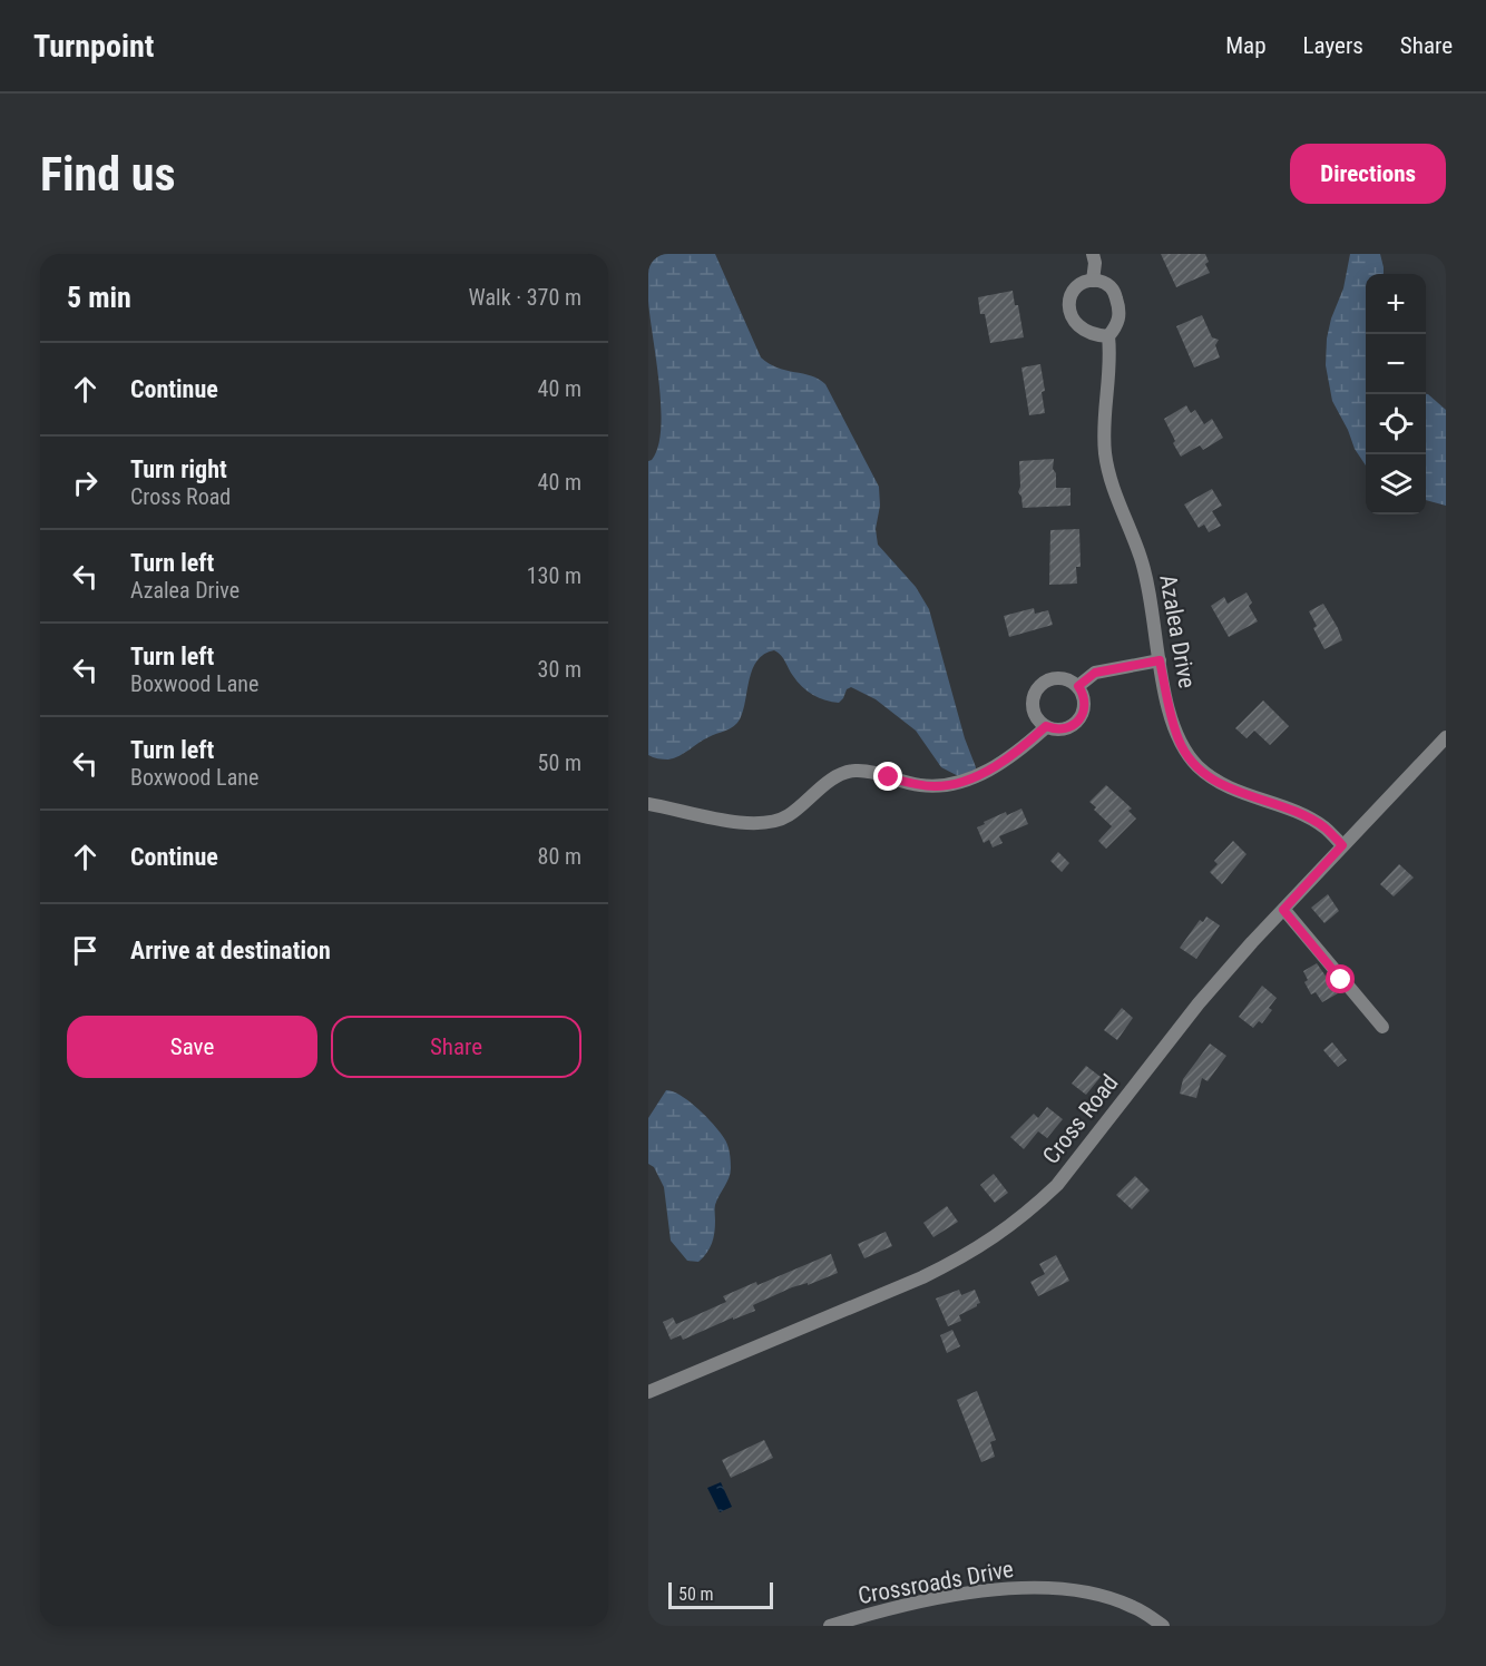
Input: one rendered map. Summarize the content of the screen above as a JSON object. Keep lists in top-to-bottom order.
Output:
{
  "streets": {
    "street": ["Azalea Drive", "Cross Road", "Crossroads Drive"]
  },
  "crossings": [
    ["Azalea Drive", "Cross Road"]
  ],
  "scale_bar": "50 m",
  "page": {
    "header": "Turnpoint",
    "nav": ["Map", "Layers", "Share"],
    "buttons": [
      "Directions",
      ["Save", "Share"]
    ],
    "title": "Find us",
    "heading": ["5 min", "Walk · 370 m"],
    "map_buttons": ["+", "−"],
    "list": [
      ["Continue", "40 m"],
      ["Turn right", "Cross Road", "40 m"],
      ["Turn left", "Azalea Drive", "130 m"],
      ["Turn left", "Boxwood Lane", "30 m"],
      ["Turn left", "Boxwood Lane", "50 m"],
      ["Continue", "80 m"],
      "Arrive at destination"
    ],
    "scale": "50 m"
  }
}
